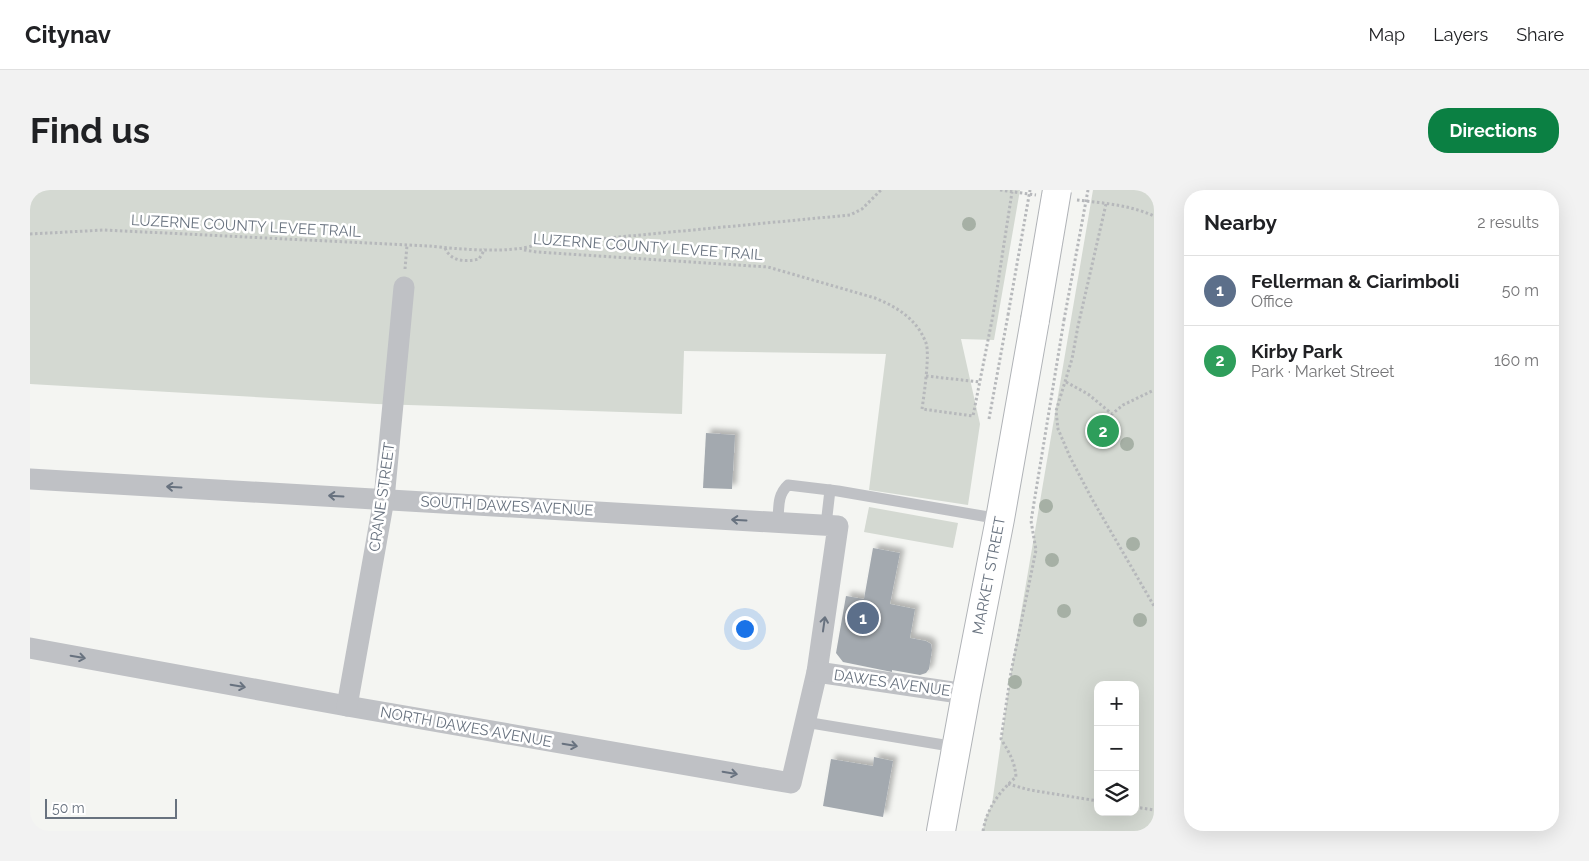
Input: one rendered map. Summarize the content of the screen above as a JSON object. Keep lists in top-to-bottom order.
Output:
{
  "streets": {
    "main road": ["MARKET STREET"],
    "street": [
      "CRANE STREET",
      "SOUTH DAWES AVENUE",
      "DAWES AVENUE",
      "NORTH DAWES AVENUE"
    ],
    "path": ["LUZERNE COUNTY LEVEE TRAIL"]
  },
  "crossings": [
    ["CRANE STREET", "SOUTH DAWES AVENUE"],
    ["CRANE STREET", "NORTH DAWES AVENUE"],
    ["MARKET STREET", "DAWES AVENUE"],
    ["DAWES AVENUE", "NORTH DAWES AVENUE"]
  ],
  "one_way": ["SOUTH DAWES AVENUE", "NORTH DAWES AVENUE"],
  "scale_bar": "50 m",
  "page": {
    "header": "Citynav",
    "nav": ["Map", "Layers", "Share"],
    "buttons": "Directions",
    "title": "Find us",
    "heading": ["Nearby", "2 results"],
    "list": [
      {
        "mark": "1",
        "name": "Fellerman & Ciarimboli",
        "note": "Office",
        "value": "50 m"
      },
      {
        "mark": "2",
        "name": "Kirby Park",
        "note": "Park · Market Street",
        "value": "160 m"
      }
    ],
    "pins": ["2", "1"],
    "map_buttons": ["+", "−"],
    "scale": "50 m"
  }
}
